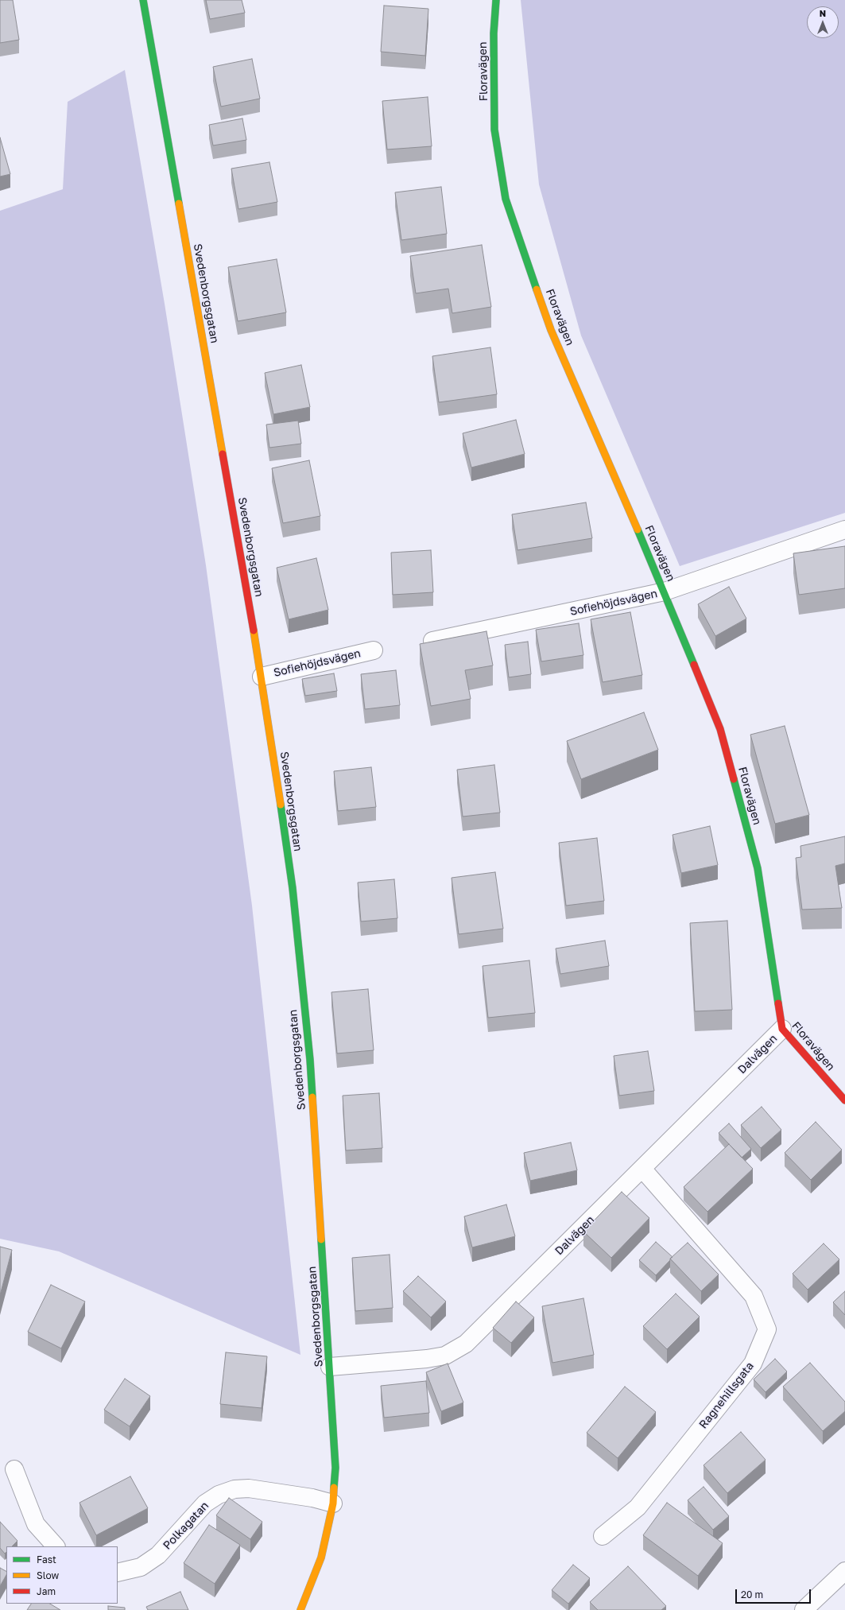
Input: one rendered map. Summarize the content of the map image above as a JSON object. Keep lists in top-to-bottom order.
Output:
{
  "streets": {
    "street": [
      "Floravägen",
      "Svedenborgsgatan",
      "Sofiehöjdsvägen",
      "Dalvägen",
      "Ragnehillsgata",
      "Polkagatan"
    ]
  },
  "crossings": [
    ["Floravägen", "Sofiehöjdsvägen"],
    ["Floravägen", "Dalvägen"],
    ["Svedenborgsgatan", "Sofiehöjdsvägen"],
    ["Svedenborgsgatan", "Dalvägen"],
    ["Svedenborgsgatan", "Polkagatan"],
    ["Dalvägen", "Ragnehillsgata"]
  ],
  "legend": ["Fast", "Slow", "Jam"],
  "scale_bar": "20 m",
  "north": "top"
}
